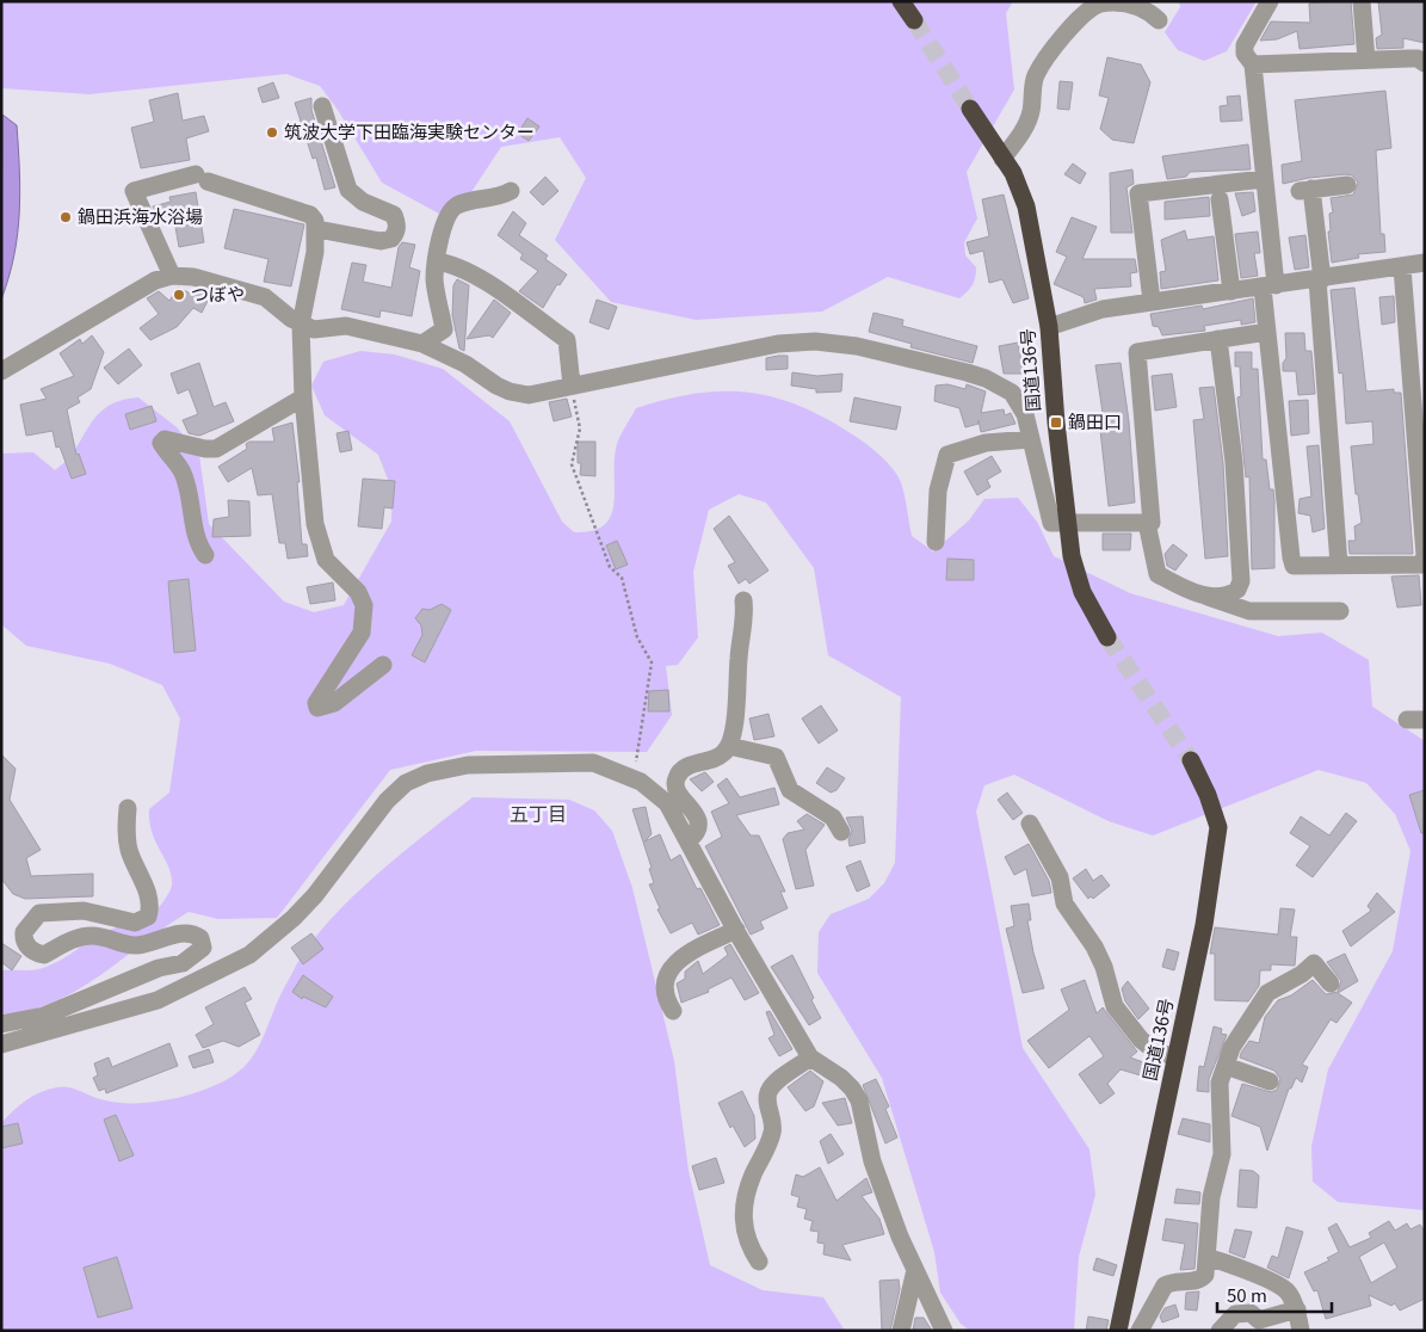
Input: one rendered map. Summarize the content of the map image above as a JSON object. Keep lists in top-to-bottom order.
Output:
{
  "streets": {
    "highway": ["国道136号"]
  },
  "districts": ["五丁目"],
  "places": {
    "other": ["筑波大学下田臨海実験センター", "鍋田浜海水浴場", "つぼや"],
    "transit": ["鍋田口"]
  },
  "scale_bar": "50 m"
}
